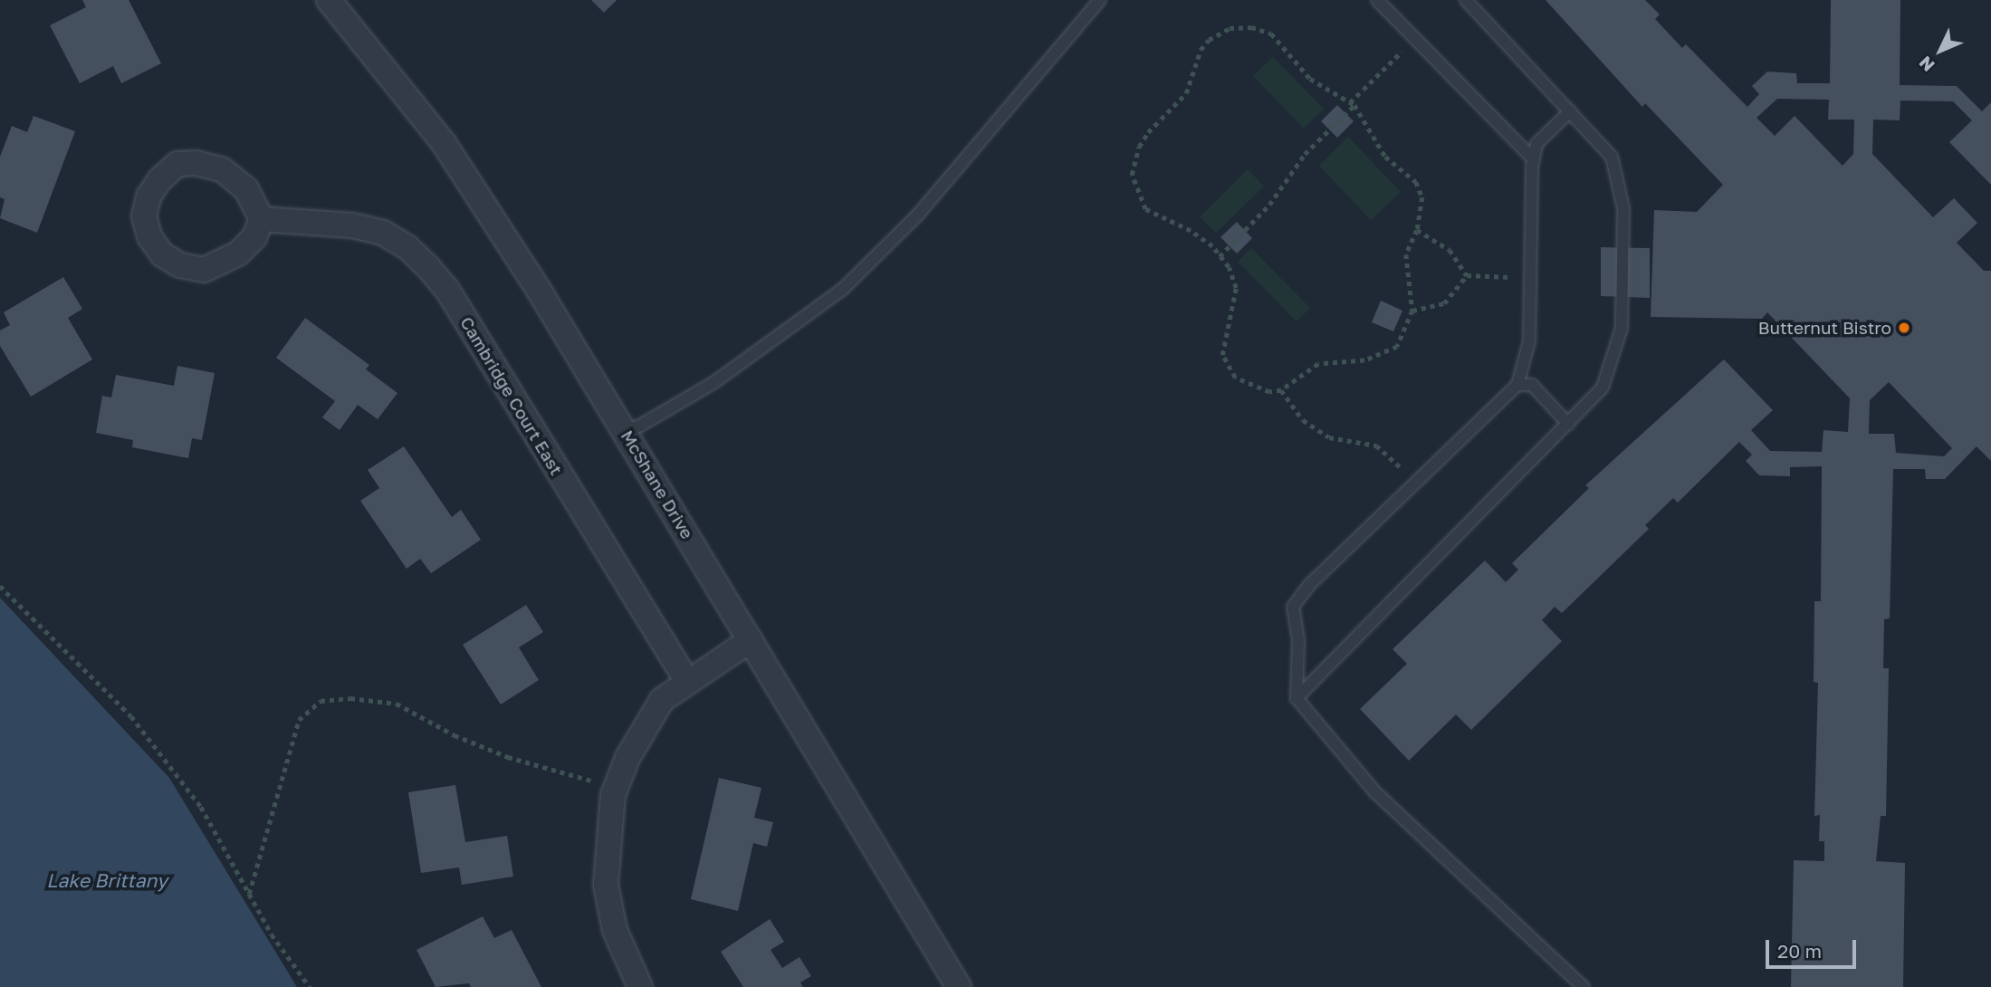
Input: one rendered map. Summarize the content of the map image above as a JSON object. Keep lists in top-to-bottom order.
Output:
{
  "streets": {
    "street": ["Cambridge Court East", "McShane Drive"]
  },
  "water": ["Lake Brittany"],
  "places": ["Butternut Bistro"],
  "scale_bar": "20 m",
  "north": "bottom left"
}
